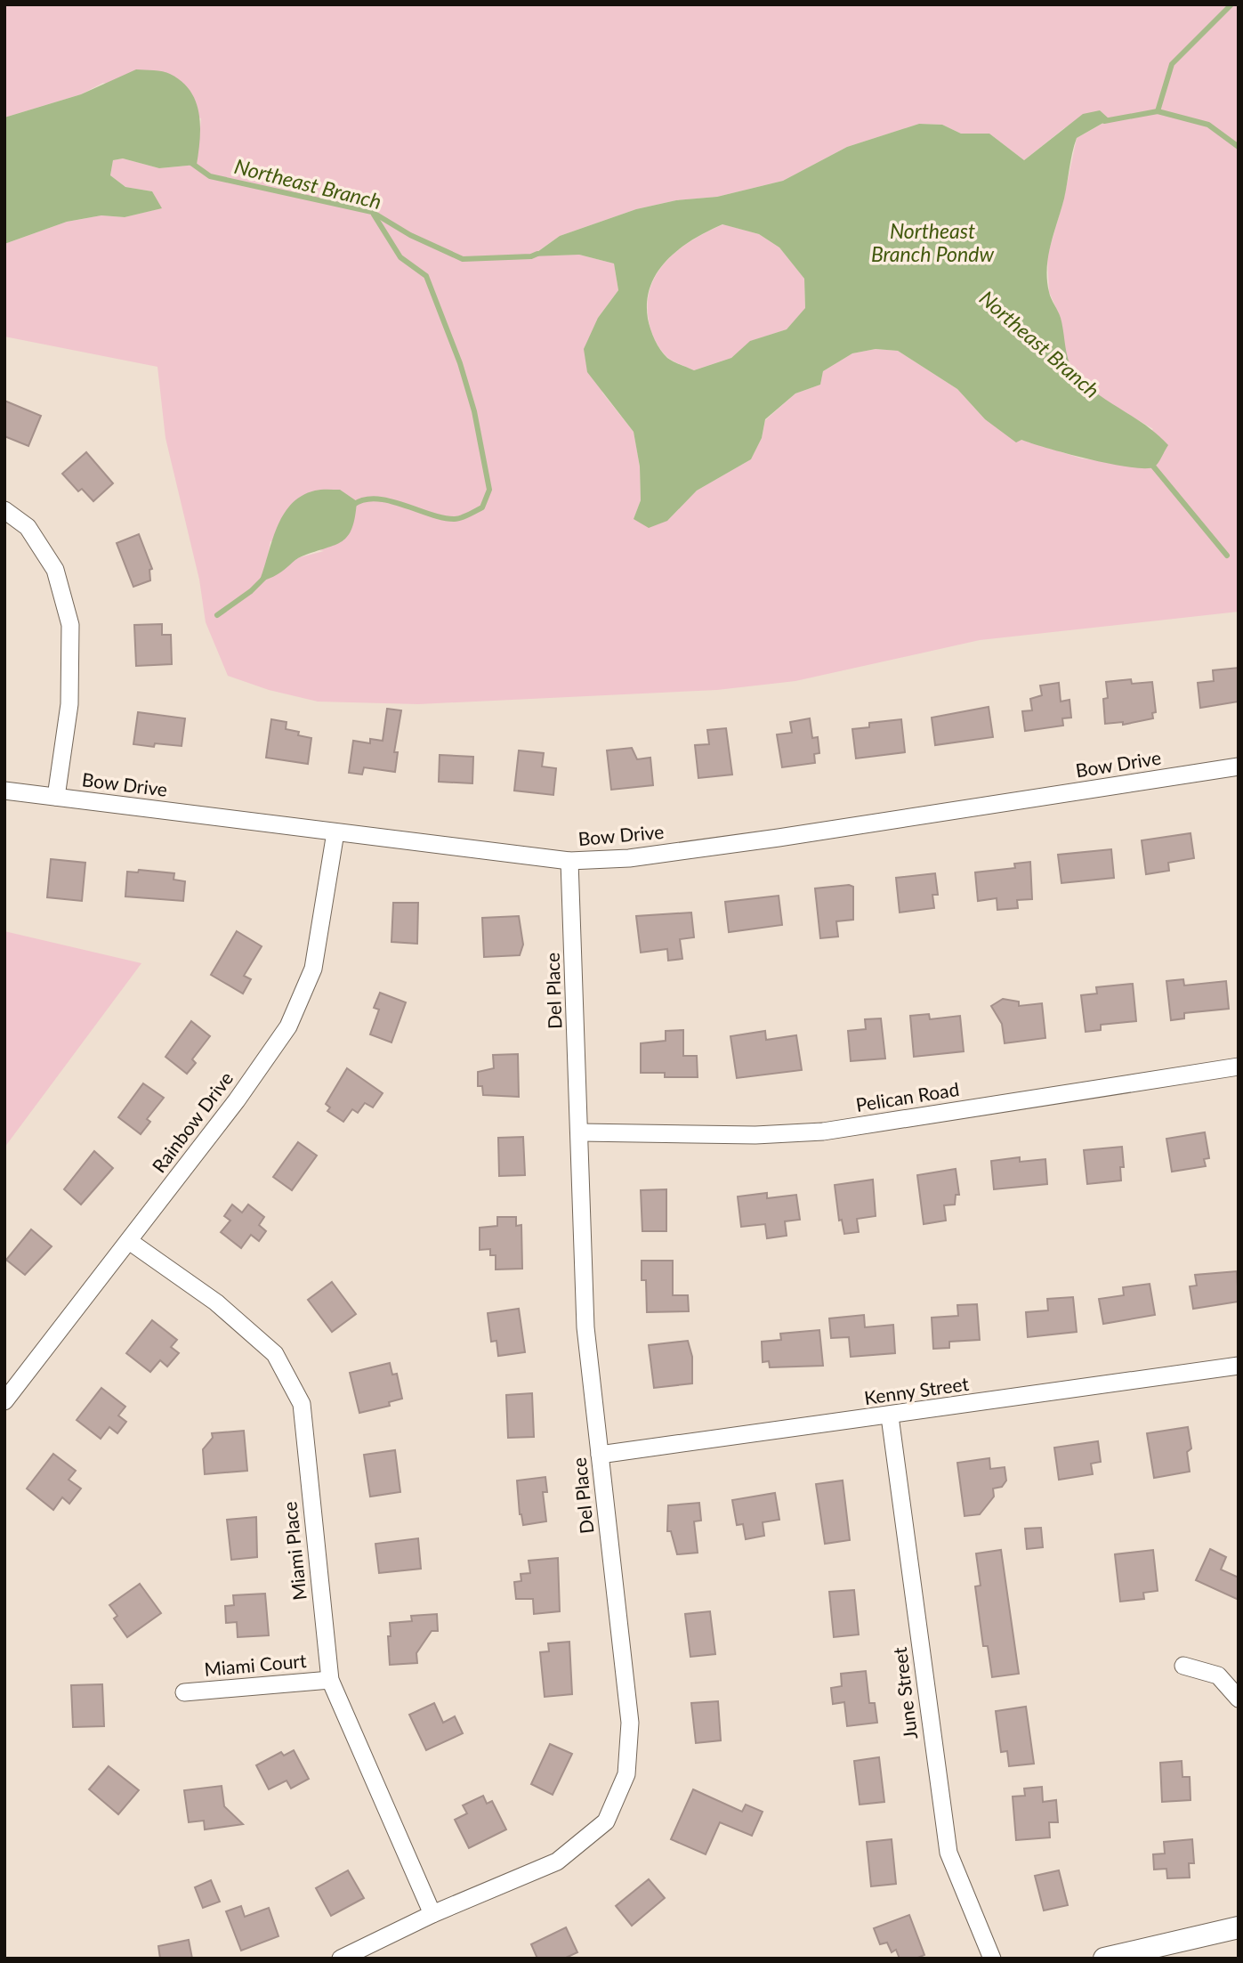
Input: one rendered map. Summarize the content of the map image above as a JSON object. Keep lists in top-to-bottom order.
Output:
{
  "streets": {
    "street": [
      "Bow Drive",
      "Del Place",
      "Pelican Road",
      "Rainbow Drive",
      "Kenny Street",
      "Miami Place",
      "Miami Court",
      "June Street"
    ]
  },
  "crossings": [
    ["Bow Drive", "Del Place"],
    ["Bow Drive", "Rainbow Drive"],
    ["Del Place", "Pelican Road"],
    ["Del Place", "Kenny Street"],
    ["Del Place", "Miami Place"],
    ["Rainbow Drive", "Miami Place"],
    ["Kenny Street", "June Street"],
    ["Miami Place", "Miami Court"]
  ],
  "water": ["Northeast Branch", "Northeast Branch Pondw"]
}
